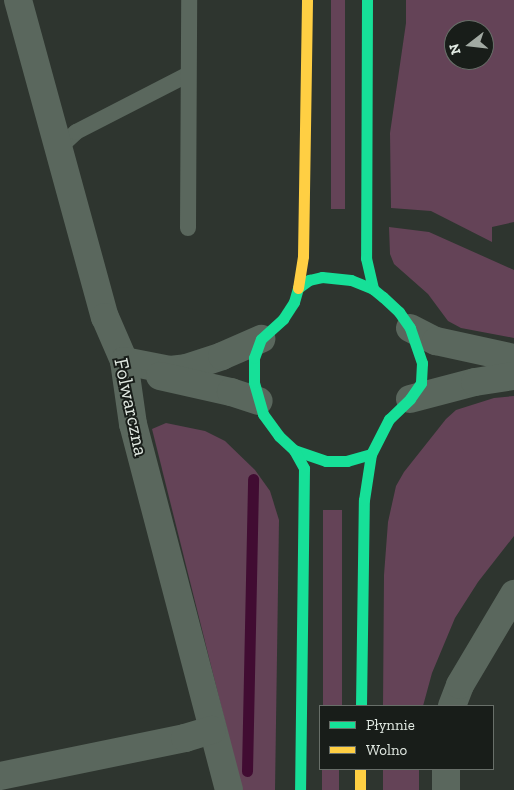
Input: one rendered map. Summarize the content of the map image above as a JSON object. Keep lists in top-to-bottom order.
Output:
{
  "streets": {
    "street": ["Folwarczna"]
  },
  "legend": ["Płynnie", "Wolno"],
  "north": "left"
}
